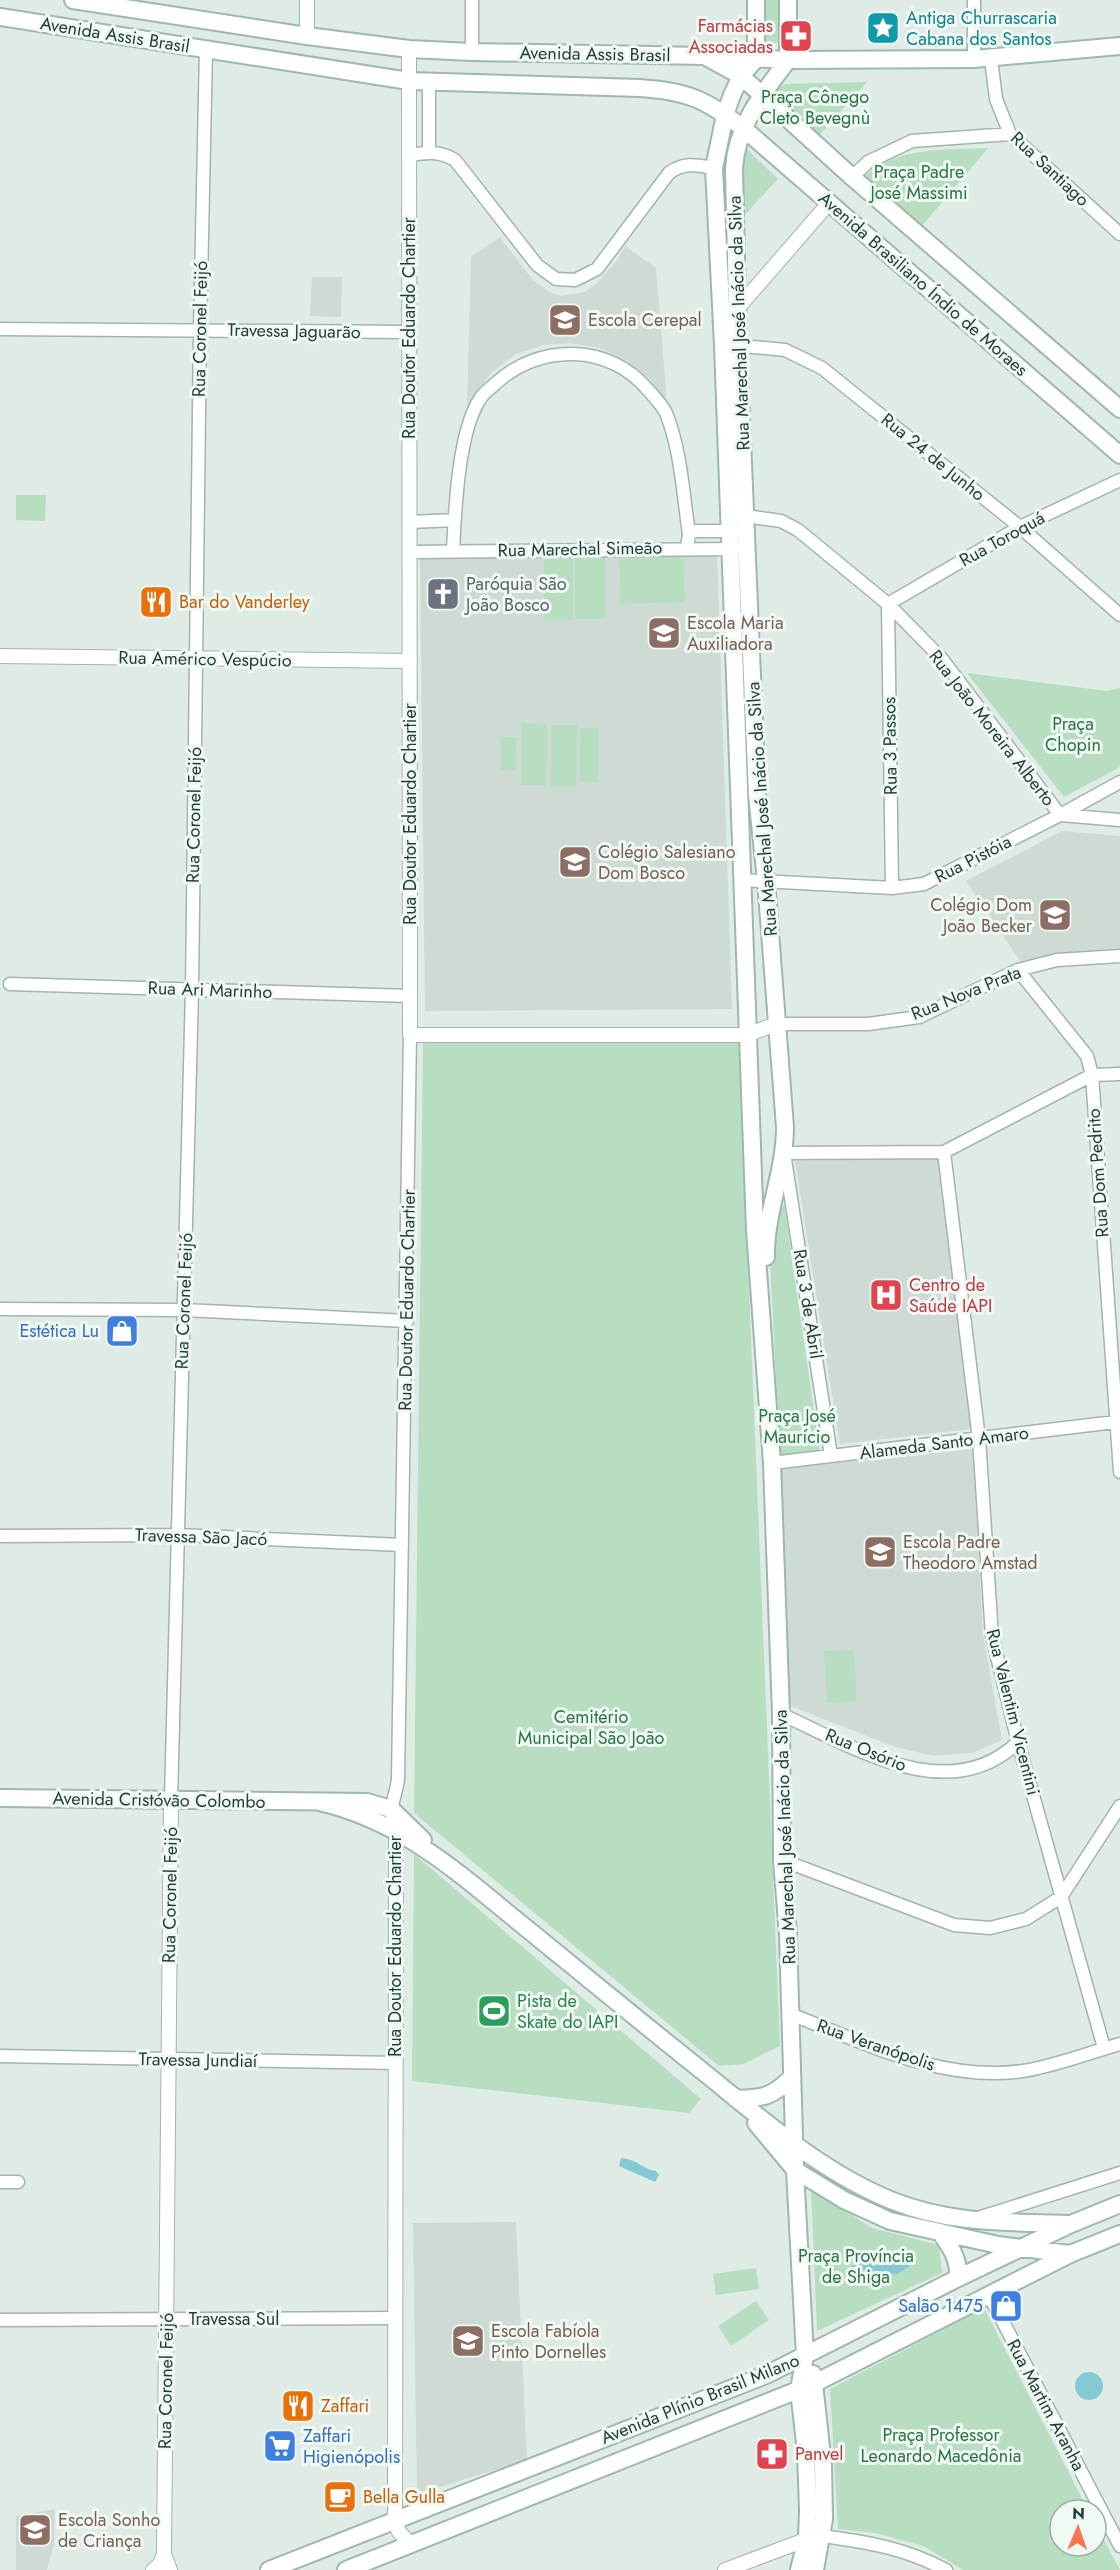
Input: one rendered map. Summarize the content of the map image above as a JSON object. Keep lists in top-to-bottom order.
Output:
{
  "streets": {
    "main road": [
      "Avenida Assis Brasil",
      "Avenida Brasiliano Índio de Moraes",
      "Rua Marechal José Inácio da Silva",
      "Avenida Cristóvão Colombo",
      "Avenida Plínio Brasil Milano"
    ],
    "street": [
      "Rua Santiago",
      "Rua Doutor Eduardo Chartier",
      "Rua Coronel Feijó",
      "Travessa Jaguarão",
      "Rua 24 de Junho",
      "Rua Toroquá",
      "Rua Marechal Simeão",
      "Rua Américo Vespúcio",
      "Rua João Moreira Alberto",
      "Rua 3 Passos",
      "Rua Pistóia",
      "Rua Ari Marinho",
      "Rua Nova Prata",
      "Rua Dom Pedrito",
      "Rua 3 de Abril",
      "Alameda Santo Amaro",
      "Travessa São Jacó",
      "Rua Valentim Vicentini",
      "Rua Osório",
      "Rua Veranópolis",
      "Travessa Jundiaí",
      "Travessa Sul",
      "Rua Martim Aranha"
    ]
  },
  "crossings": [
    ["Avenida Assis Brasil", "Rua Santiago"],
    ["Avenida Assis Brasil", "Avenida Brasiliano Índio de Moraes"],
    ["Avenida Assis Brasil", "Rua Marechal José Inácio da Silva"],
    ["Avenida Assis Brasil", "Rua Doutor Eduardo Chartier"],
    ["Avenida Assis Brasil", "Rua Coronel Feijó"],
    ["Avenida Brasiliano Índio de Moraes", "Rua Marechal José Inácio da Silva"],
    ["Rua Marechal José Inácio da Silva", "Rua 24 de Junho"],
    ["Rua Marechal José Inácio da Silva", "Rua Marechal Simeão"],
    ["Rua Marechal José Inácio da Silva", "Rua João Moreira Alberto"],
    ["Rua Marechal José Inácio da Silva", "Rua Pistóia"],
    ["Rua Marechal José Inácio da Silva", "Rua Nova Prata"],
    ["Rua Marechal José Inácio da Silva", "Rua 3 de Abril"],
    ["Rua Marechal José Inácio da Silva", "Alameda Santo Amaro"],
    ["Rua Marechal José Inácio da Silva", "Rua Osório"],
    ["Rua Marechal José Inácio da Silva", "Avenida Cristóvão Colombo"],
    ["Rua Marechal José Inácio da Silva", "Rua Veranópolis"],
    ["Rua Marechal José Inácio da Silva", "Avenida Plínio Brasil Milano"],
    ["Rua Doutor Eduardo Chartier", "Travessa Jaguarão"],
    ["Rua Doutor Eduardo Chartier", "Rua Marechal Simeão"],
    ["Rua Doutor Eduardo Chartier", "Rua Américo Vespúcio"],
    ["Rua Doutor Eduardo Chartier", "Rua Ari Marinho"],
    ["Rua Doutor Eduardo Chartier", "Travessa São Jacó"],
    ["Rua Doutor Eduardo Chartier", "Avenida Cristóvão Colombo"],
    ["Rua Doutor Eduardo Chartier", "Travessa Jundiaí"],
    ["Rua Doutor Eduardo Chartier", "Travessa Sul"],
    ["Rua Doutor Eduardo Chartier", "Avenida Plínio Brasil Milano"],
    ["Rua Coronel Feijó", "Travessa Jaguarão"],
    ["Rua Coronel Feijó", "Rua Américo Vespúcio"],
    ["Rua Coronel Feijó", "Rua Ari Marinho"],
    ["Rua Coronel Feijó", "Travessa São Jacó"],
    ["Rua Coronel Feijó", "Avenida Cristóvão Colombo"],
    ["Rua Coronel Feijó", "Travessa Jundiaí"],
    ["Rua Coronel Feijó", "Travessa Sul"],
    ["Rua 24 de Junho", "Rua Toroquá"],
    ["Rua Toroquá", "Rua João Moreira Alberto"],
    ["Rua Toroquá", "Rua 3 Passos"],
    ["Rua João Moreira Alberto", "Rua 3 Passos"],
    ["Rua João Moreira Alberto", "Rua Pistóia"],
    ["Rua 3 Passos", "Rua Pistóia"],
    ["Rua Nova Prata", "Rua Dom Pedrito"],
    ["Rua Dom Pedrito", "Alameda Santo Amaro"],
    ["Rua 3 de Abril", "Alameda Santo Amaro"],
    ["Alameda Santo Amaro", "Rua Valentim Vicentini"],
    ["Rua Valentim Vicentini", "Rua Osório"],
    ["Rua Valentim Vicentini", "Rua Veranópolis"],
    ["Avenida Cristóvão Colombo", "Avenida Plínio Brasil Milano"],
    ["Avenida Plínio Brasil Milano", "Rua Martim Aranha"]
  ],
  "parks": [
    "Praça Cônego Cleto Bevegnù",
    "Praça Padre José Massimi",
    "Praça Chopin",
    "Praça José Maurício",
    "Cemitério Municipal São João",
    "Praça Província de Shiga",
    "Praça Professor Leonardo Macedônia"
  ],
  "places": {
    "place": ["Antiga Churrascaria Cabana dos Santos"],
    "pharmacy": ["Farmácias Associadas", "Panvel"],
    "school or university": [
      "Escola Cerepal",
      "Escola Maria Auxiliadora",
      "Colégio Salesiano Dom Bosco",
      "Colégio Dom João Becker",
      "Escola Padre Theodoro Amstad",
      "Escola Fabíola Pinto Dornelles",
      "Escola Sonho de Criança"
    ],
    "church": ["Paróquia São João Bosco"],
    "restaurant": ["Bar do Vanderley", "Zaffari"],
    "hospital": ["Centro de Saúde IAPI"],
    "shop": ["Estética Lu", "Salão 1475"],
    "sports": ["Pista de Skate do IAPI"],
    "supermarket": ["Zaffari Higienópolis"],
    "cafe": ["Bella Gulla"]
  },
  "north": "top"
}
